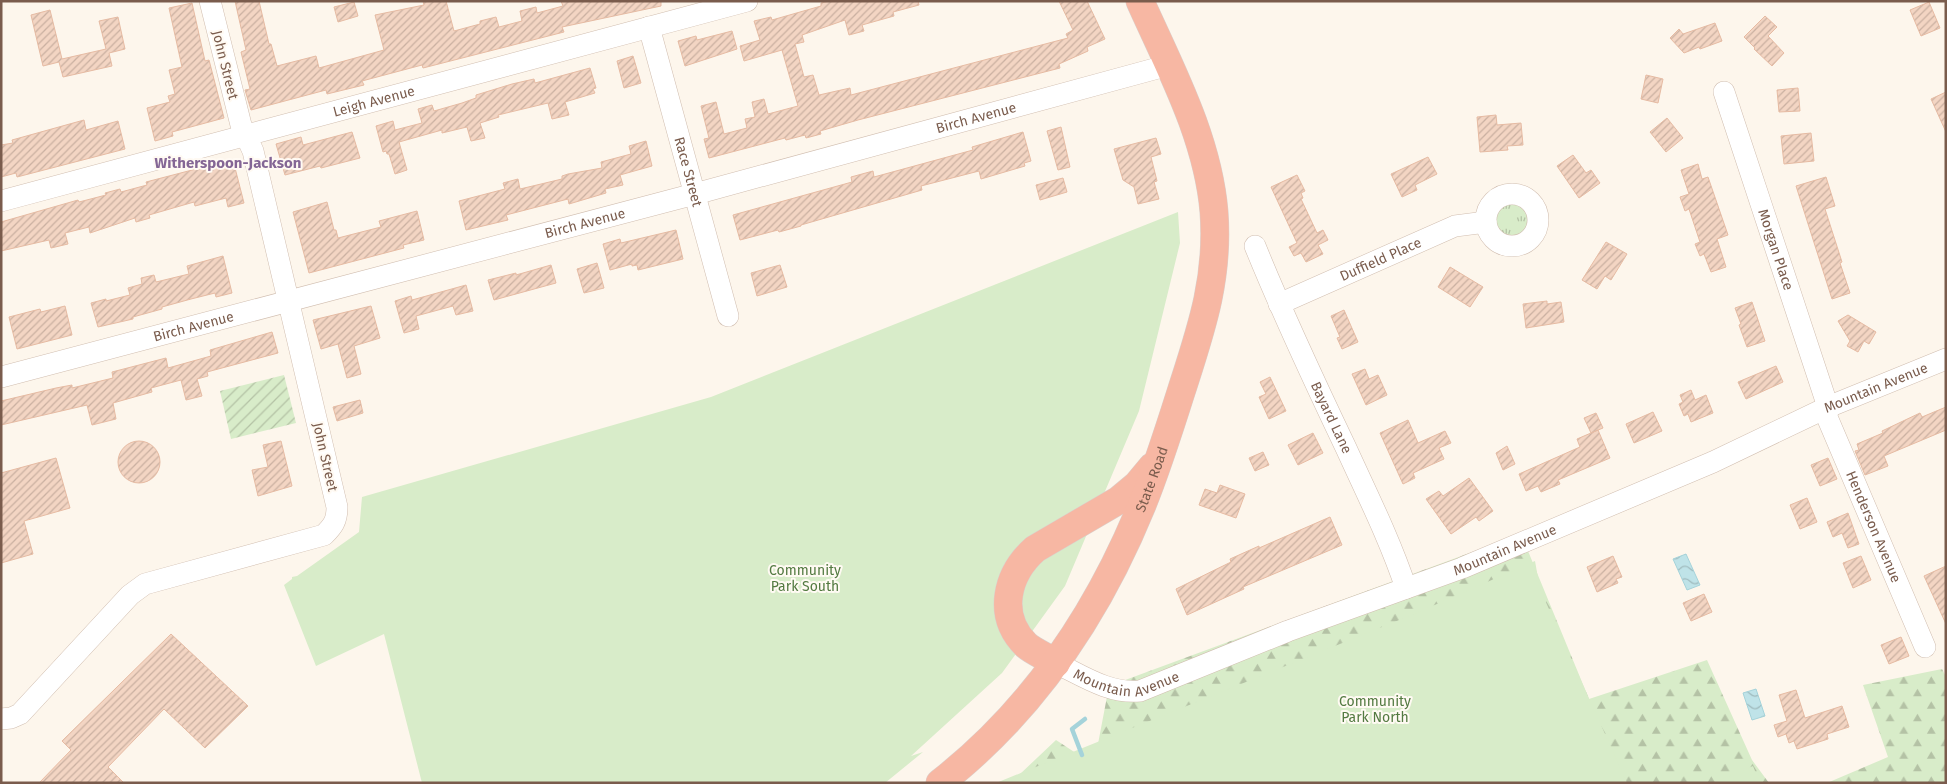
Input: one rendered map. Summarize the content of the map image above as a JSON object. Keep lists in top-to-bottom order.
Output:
{
  "streets": {
    "highway": ["State Road"],
    "street": [
      "John Street",
      "Leigh Avenue",
      "Birch Avenue",
      "Race Street",
      "Morgan Place",
      "Duffield Place",
      "Mountain Avenue",
      "Bayard Lane",
      "Henderson Avenue"
    ]
  },
  "crossings": [
    ["John Street", "Leigh Avenue"],
    ["John Street", "Birch Avenue"],
    ["Leigh Avenue", "Race Street"],
    ["Birch Avenue", "Race Street"],
    ["Birch Avenue", "State Road"],
    ["Morgan Place", "Mountain Avenue"],
    ["Morgan Place", "Henderson Avenue"],
    ["Duffield Place", "Bayard Lane"],
    ["Mountain Avenue", "Bayard Lane"],
    ["Mountain Avenue", "State Road"],
    ["Mountain Avenue", "Henderson Avenue"]
  ],
  "districts": ["Witherspoon-Jackson"],
  "parks": ["Community Park South", "Community Park North"]
}
